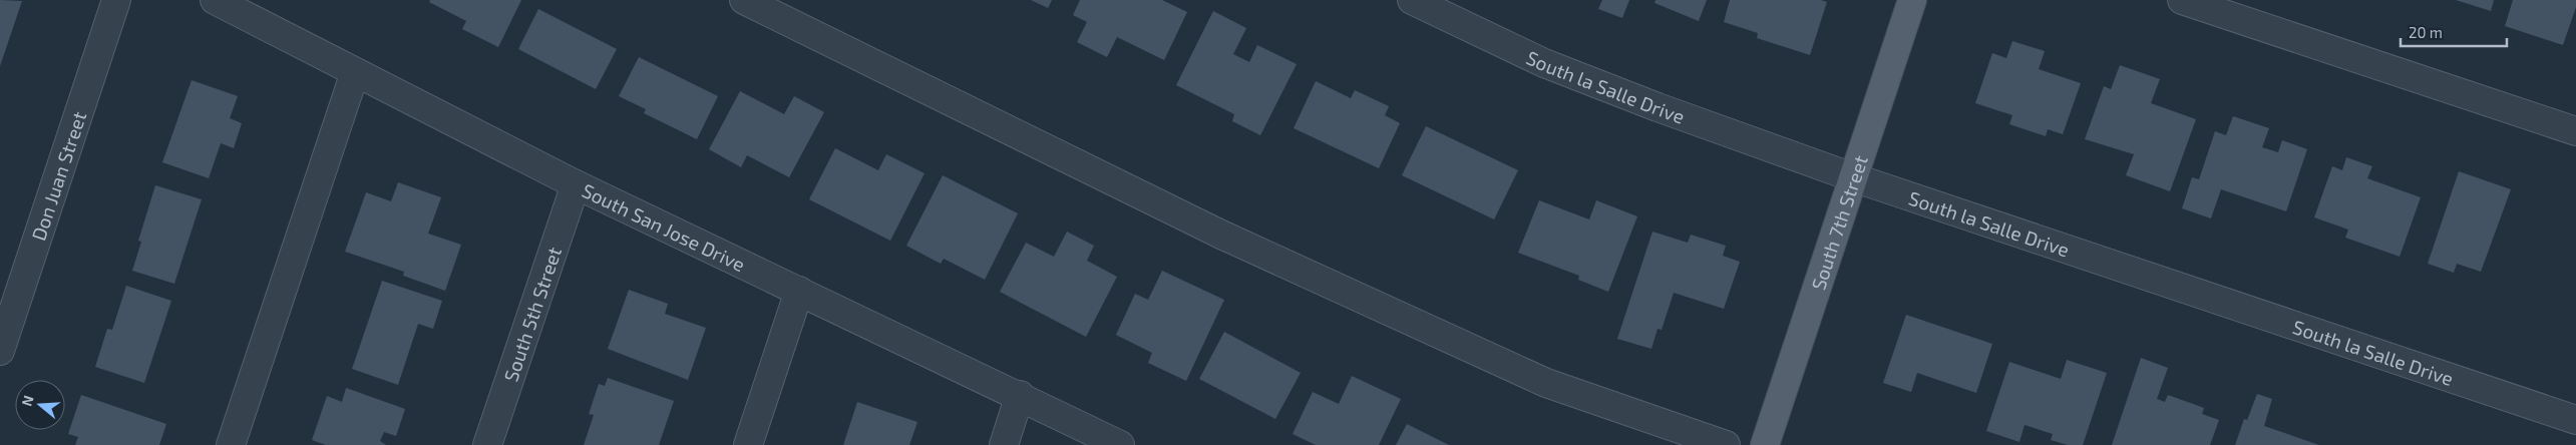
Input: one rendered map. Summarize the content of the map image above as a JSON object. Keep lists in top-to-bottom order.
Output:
{
  "streets": {
    "main road": ["South 7th Street"],
    "street": [
      "South la Salle Drive",
      "Don Juan Street",
      "South San Jose Drive",
      "South 5th Street"
    ]
  },
  "crossings": [
    ["South la Salle Drive", "South 7th Street"],
    ["South San Jose Drive", "South 5th Street"]
  ],
  "scale_bar": "20 m",
  "north": "left"
}
